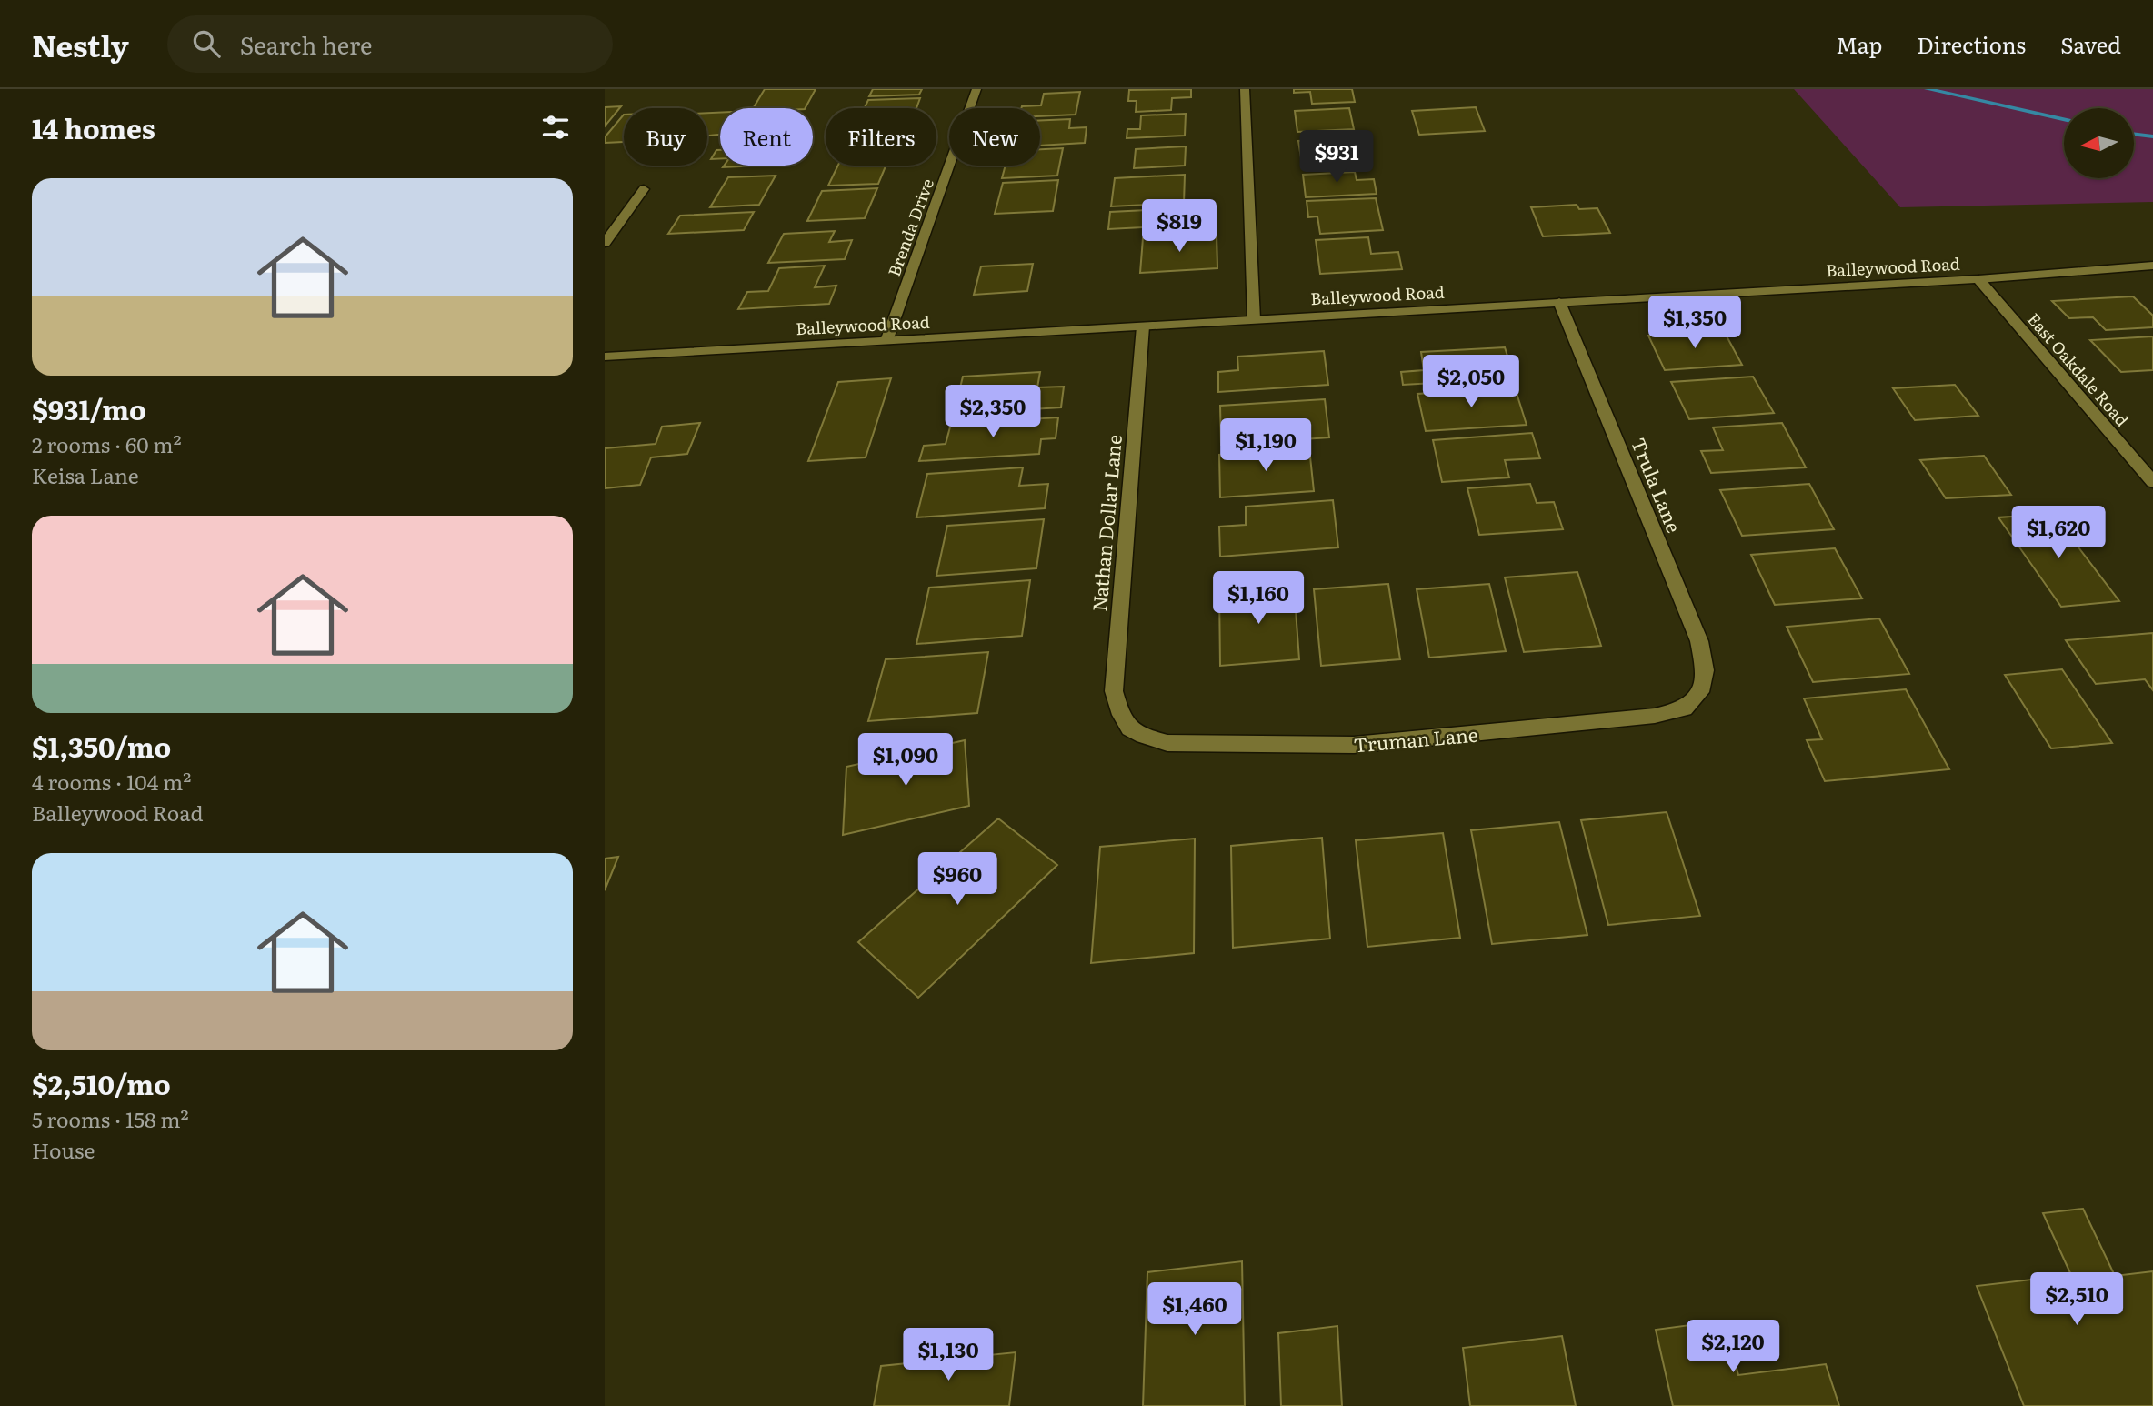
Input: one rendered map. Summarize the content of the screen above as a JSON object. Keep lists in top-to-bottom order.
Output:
{
  "streets": {
    "street": [
      "Brenda Drive",
      "Balleywood Road",
      "East Oakdale Road",
      "Trula Lane",
      "Nathan Dollar Lane",
      "Truman Lane"
    ]
  },
  "crossings": [
    ["Brenda Drive", "Balleywood Road"],
    ["Balleywood Road", "East Oakdale Road"],
    ["Balleywood Road", "Trula Lane"],
    ["Balleywood Road", "Nathan Dollar Lane"],
    ["Trula Lane", "Truman Lane"],
    ["Nathan Dollar Lane", "Truman Lane"]
  ],
  "north": "left",
  "page": {
    "header": "Nestly",
    "search": "Search here",
    "nav": ["Map", "Directions", "Saved"],
    "heading": "14 homes",
    "chip": [
      "Buy",
      "Rent",
      "Filters",
      "New"
    ],
    "price": [
      "$931",
      "$819",
      "$1,350",
      "$2,050",
      "$2,350",
      "$1,190",
      "$1,620",
      "$1,160",
      "$1,090",
      "$960",
      "$2,510",
      "$1,460",
      "$2,120",
      "$1,130"
    ],
    "list": [
      {
        "name": "$931/mo",
        "note": "2 rooms · 60 m² · Keisa Lane"
      },
      {
        "name": "$1,350/mo",
        "note": "4 rooms · 104 m² · Balleywood Road"
      },
      {
        "name": "$2,510/mo",
        "note": "5 rooms · 158 m² · House"
      }
    ]
  }
}
